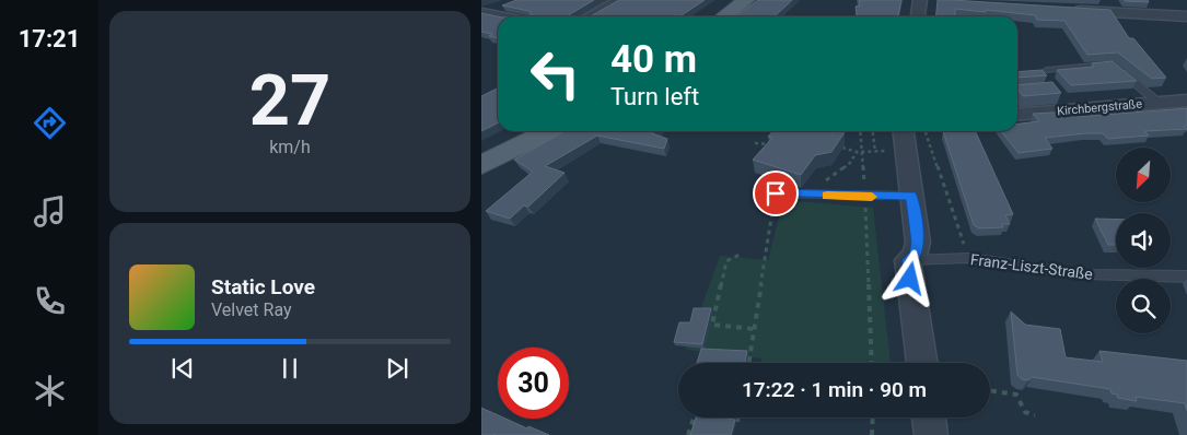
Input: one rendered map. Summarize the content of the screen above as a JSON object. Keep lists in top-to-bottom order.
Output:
{
  "streets": {
    "street": ["Kirchbergstraße"],
    "lane": ["Franz-Liszt-Straße"]
  },
  "north": "bottom left",
  "page": {
    "tabs": "17:21",
    "tile": ["27", "km/h"],
    "turn": ["40 m", "Turn left"],
    "song": ["Static Love", "Velvet Ray"],
    "limit": "30",
    "trip": "17:22 · 1 min · 90 m"
  }
}
